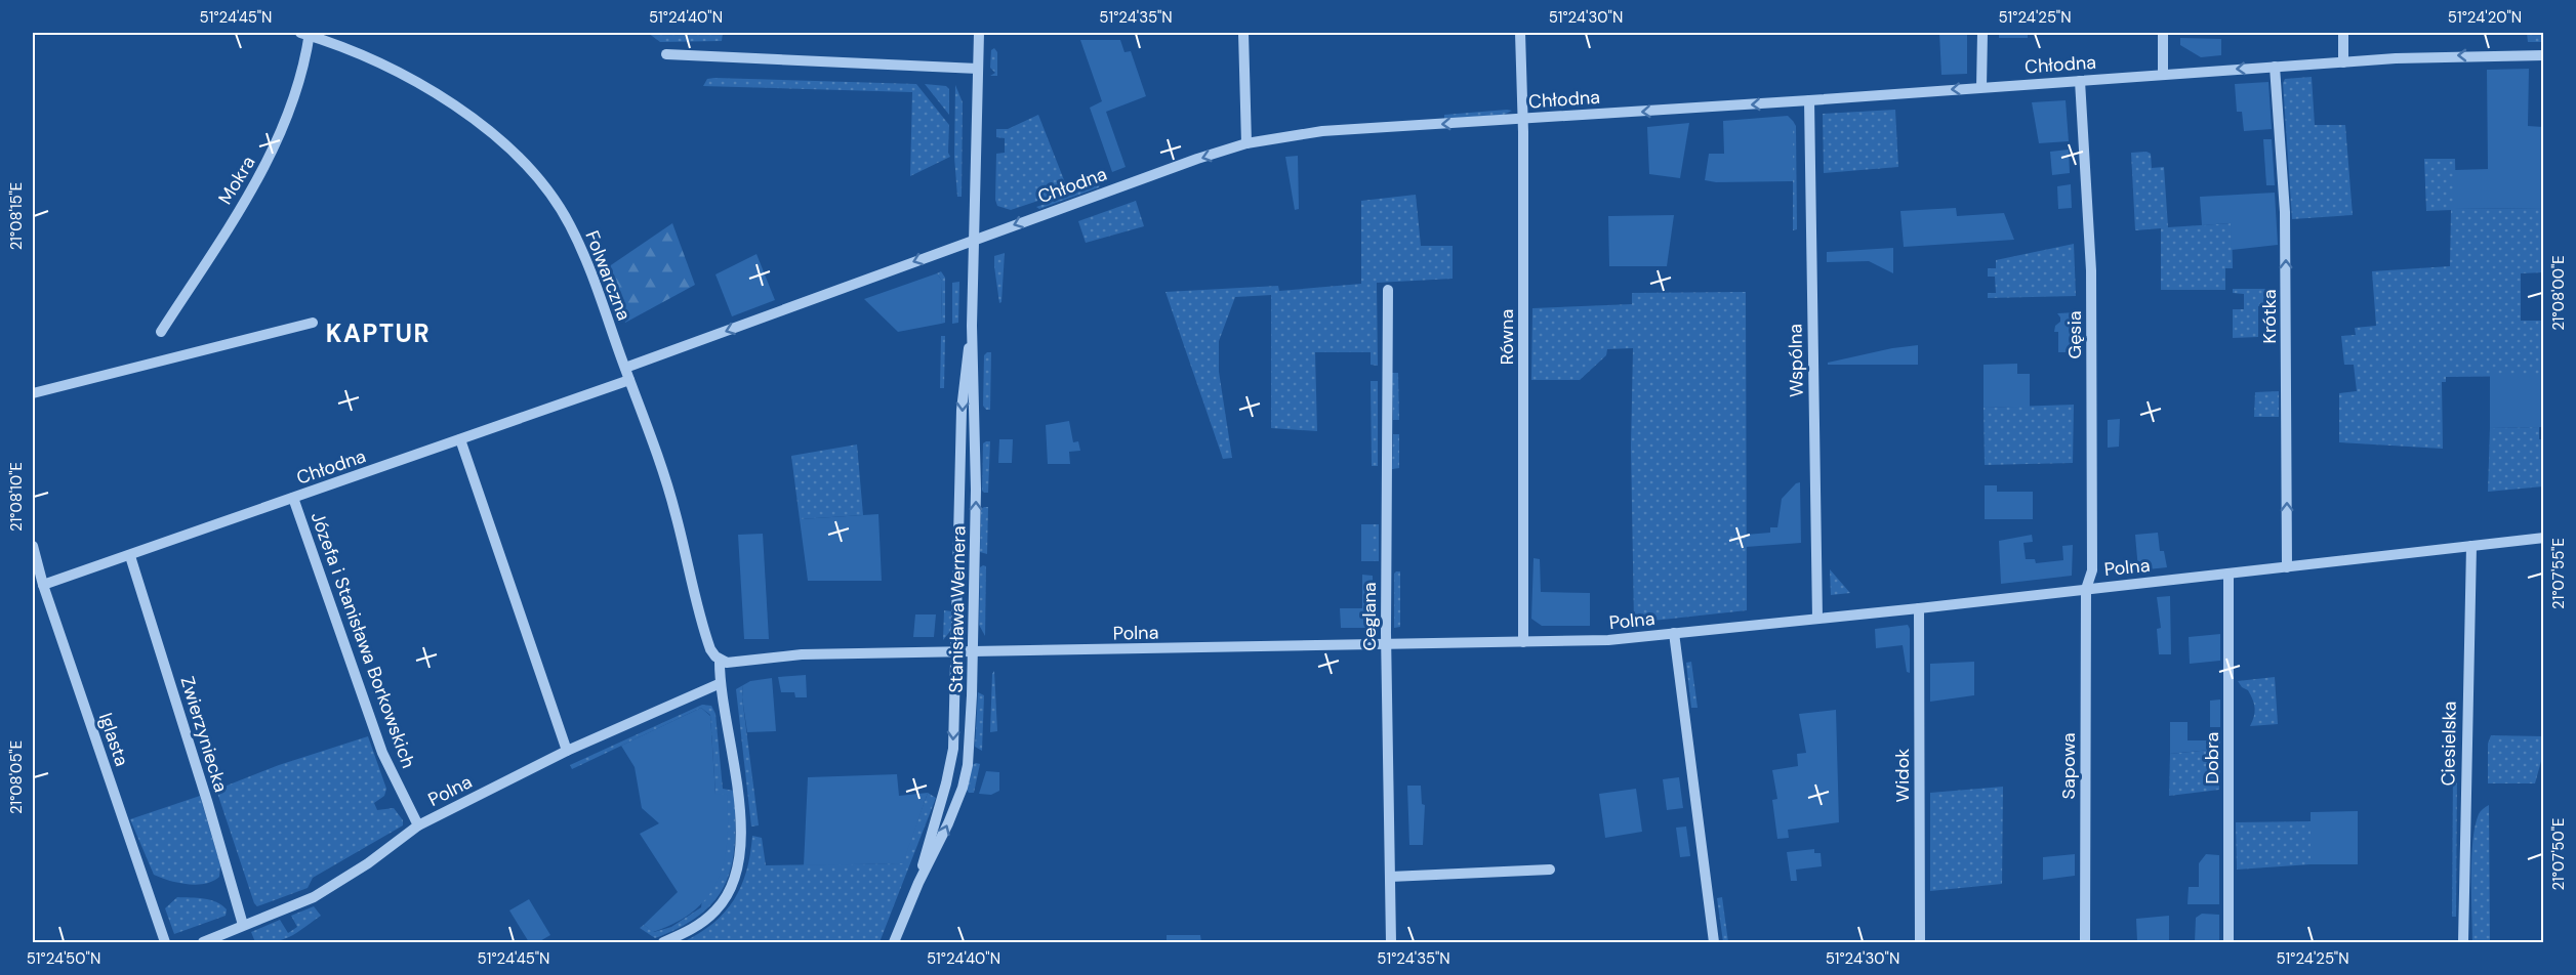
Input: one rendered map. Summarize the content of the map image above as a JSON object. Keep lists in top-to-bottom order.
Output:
{
  "streets": {
    "street": [
      "Chłodna",
      "Mokra",
      "Folwarczna",
      "Krótka",
      "Gęsia",
      "Równa",
      "Wspólna",
      "Polna",
      "Stanisława Wernera",
      "Ceglana",
      "Józefa i Stanisława Borkowskich",
      "Zwierzyniecka",
      "Iglasta",
      "Ciesielska",
      "Dobra",
      "Sapowa",
      "Widok"
    ]
  },
  "crossings": [
    ["Chłodna", "Folwarczna"],
    ["Chłodna", "Krótka"],
    ["Chłodna", "Gęsia"],
    ["Chłodna", "Równa"],
    ["Chłodna", "Wspólna"],
    ["Chłodna", "Stanisława Wernera"],
    ["Chłodna", "Józefa i Stanisława Borkowskich"],
    ["Chłodna", "Zwierzyniecka"],
    ["Chłodna", "Iglasta"],
    ["Mokra", "Folwarczna"],
    ["Folwarczna", "Polna"],
    ["Krótka", "Polna"],
    ["Gęsia", "Polna"],
    ["Gęsia", "Sapowa"],
    ["Równa", "Polna"],
    ["Wspólna", "Polna"],
    ["Polna", "Stanisława Wernera"],
    ["Polna", "Ceglana"],
    ["Polna", "Józefa i Stanisława Borkowskich"],
    ["Polna", "Zwierzyniecka"],
    ["Polna", "Ciesielska"],
    ["Polna", "Dobra"],
    ["Polna", "Sapowa"],
    ["Polna", "Widok"]
  ],
  "one_way": ["Chłodna", "Krótka"],
  "districts": ["KAPTUR"],
  "coordinates": [
    "51°24'45\"N",
    "51°24'40\"N",
    "51°24'35\"N",
    "51°24'30\"N",
    "51°24'25\"N",
    "51°24'20\"N",
    "21°08'15\"E",
    "21°08'00\"E",
    "21°08'10\"E",
    "21°07'55\"E",
    "21°08'05\"E",
    "21°07'50\"E",
    "51°24'50\"N"
  ]
}
